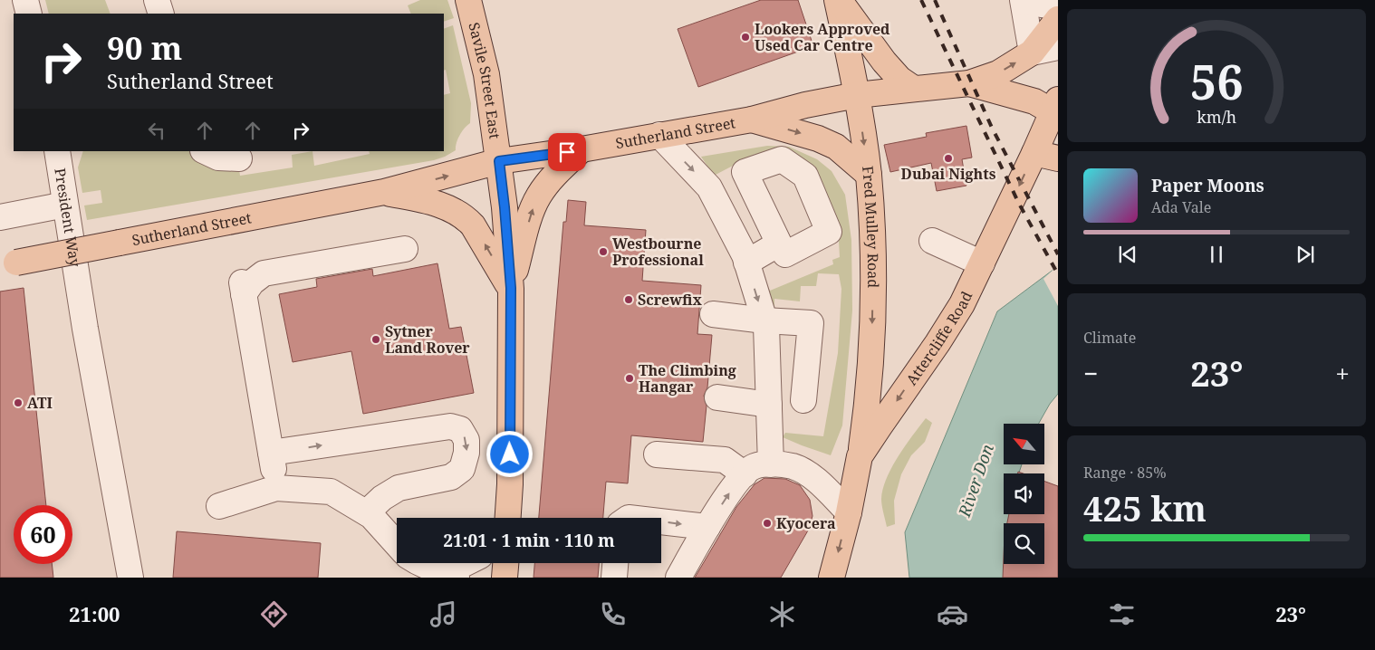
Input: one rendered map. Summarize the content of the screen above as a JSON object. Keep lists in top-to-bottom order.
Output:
{
  "streets": {
    "main road": [
      "Savile Street East",
      "Sutherland Street",
      "Fred Mulley Road",
      "Attercliffe Road"
    ],
    "street": ["President Way"]
  },
  "crossings": [
    ["Savile Street East", "Sutherland Street"],
    ["Sutherland Street", "Fred Mulley Road"],
    ["Sutherland Street", "Attercliffe Road"],
    ["Fred Mulley Road", "Attercliffe Road"]
  ],
  "one_way": ["Fred Mulley Road", "Attercliffe Road"],
  "water": ["River Don"],
  "places": [
    "Lookers Approved Used Car Centre",
    "Dubai Nights",
    "Westbourne Professional",
    "Screwfix",
    "Sytner Land Rover",
    "The Climbing Hangar",
    "ATI",
    "Kyocera"
  ],
  "north": "top left",
  "page": {
    "turn": ["90 m", "Sutherland Street"],
    "song": ["Paper Moons", "Ada Vale"],
    "tile": [
      "Climate",
      ["Range · 85%", "425 km"]
    ],
    "heat": ["−", "23°", "+"],
    "limit": "60",
    "trip": "21:01 · 1 min · 110 m",
    "tabs": ["21:00", "23°"],
    "gauge": ["56", "km/h"]
  }
}
